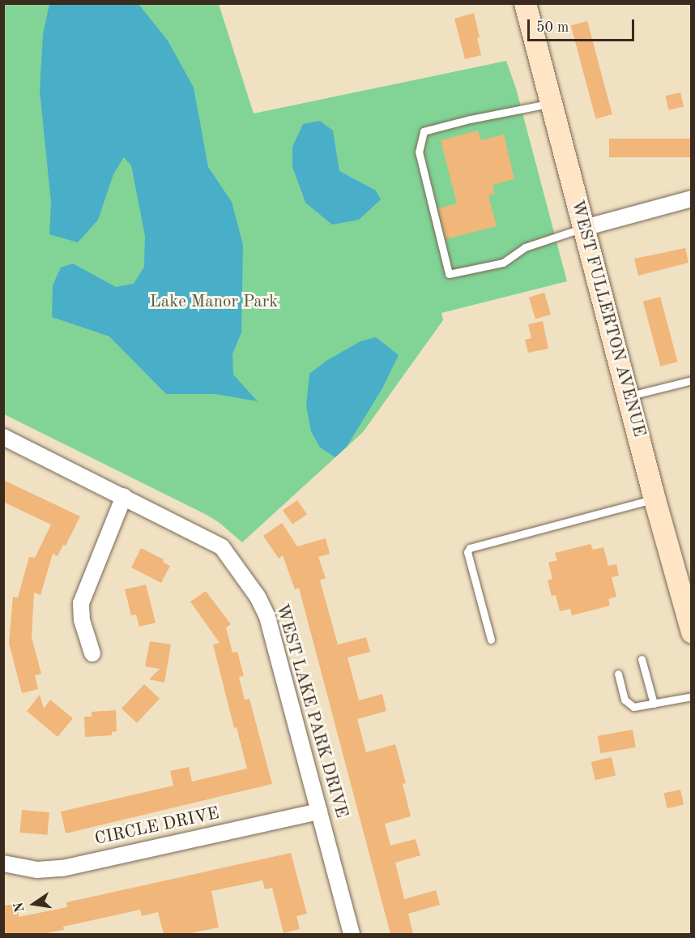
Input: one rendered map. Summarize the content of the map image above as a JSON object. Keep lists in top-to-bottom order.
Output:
{
  "streets": {
    "street": ["WEST FULLERTON AVENUE", "WEST LAKE PARK DRIVE", "CIRCLE DRIVE"]
  },
  "crossings": [
    ["WEST LAKE PARK DRIVE", "CIRCLE DRIVE"]
  ],
  "parks": ["Lake Manor Park"],
  "scale_bar": "50 m",
  "north": "left"
}
